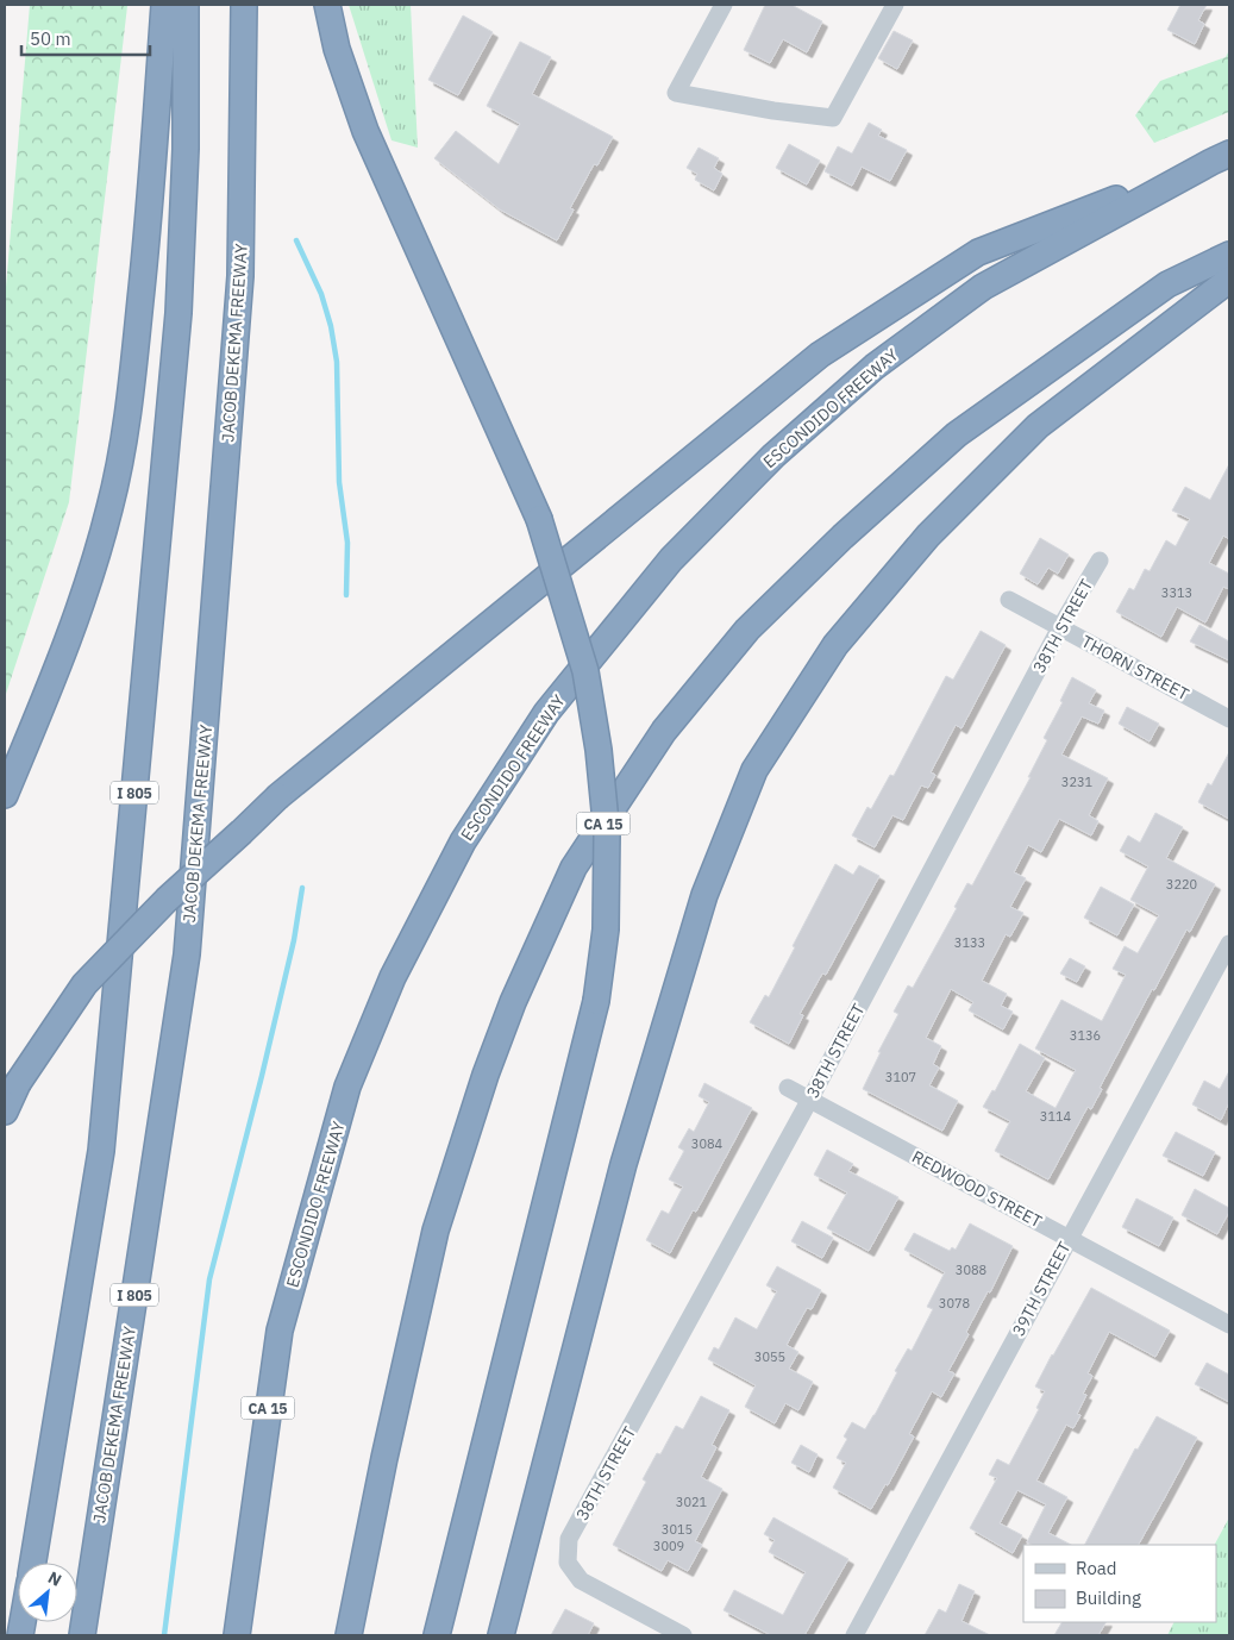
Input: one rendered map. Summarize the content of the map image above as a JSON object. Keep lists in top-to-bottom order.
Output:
{
  "streets": {
    "highway": [
      "JACOB DEKEMA FREEWAY",
      "ESCONDIDO FREEWAY",
      "I 805",
      "CA 15"
    ],
    "street": [
      "38TH STREET",
      "THORN STREET",
      "REDWOOD STREET",
      "39TH STREET"
    ]
  },
  "crossings": [
    ["38TH STREET", "THORN STREET"],
    ["38TH STREET", "REDWOOD STREET"],
    ["REDWOOD STREET", "39TH STREET"]
  ],
  "house_numbers": [
    "3313",
    "3231",
    "3220",
    "3133",
    "3136",
    "3107",
    "3114",
    "3084",
    "3088",
    "3078",
    "3055",
    "3021",
    "3015",
    "3009"
  ],
  "legend": ["Road", "Building"],
  "scale_bar": "50 m",
  "north": "top right"
}
